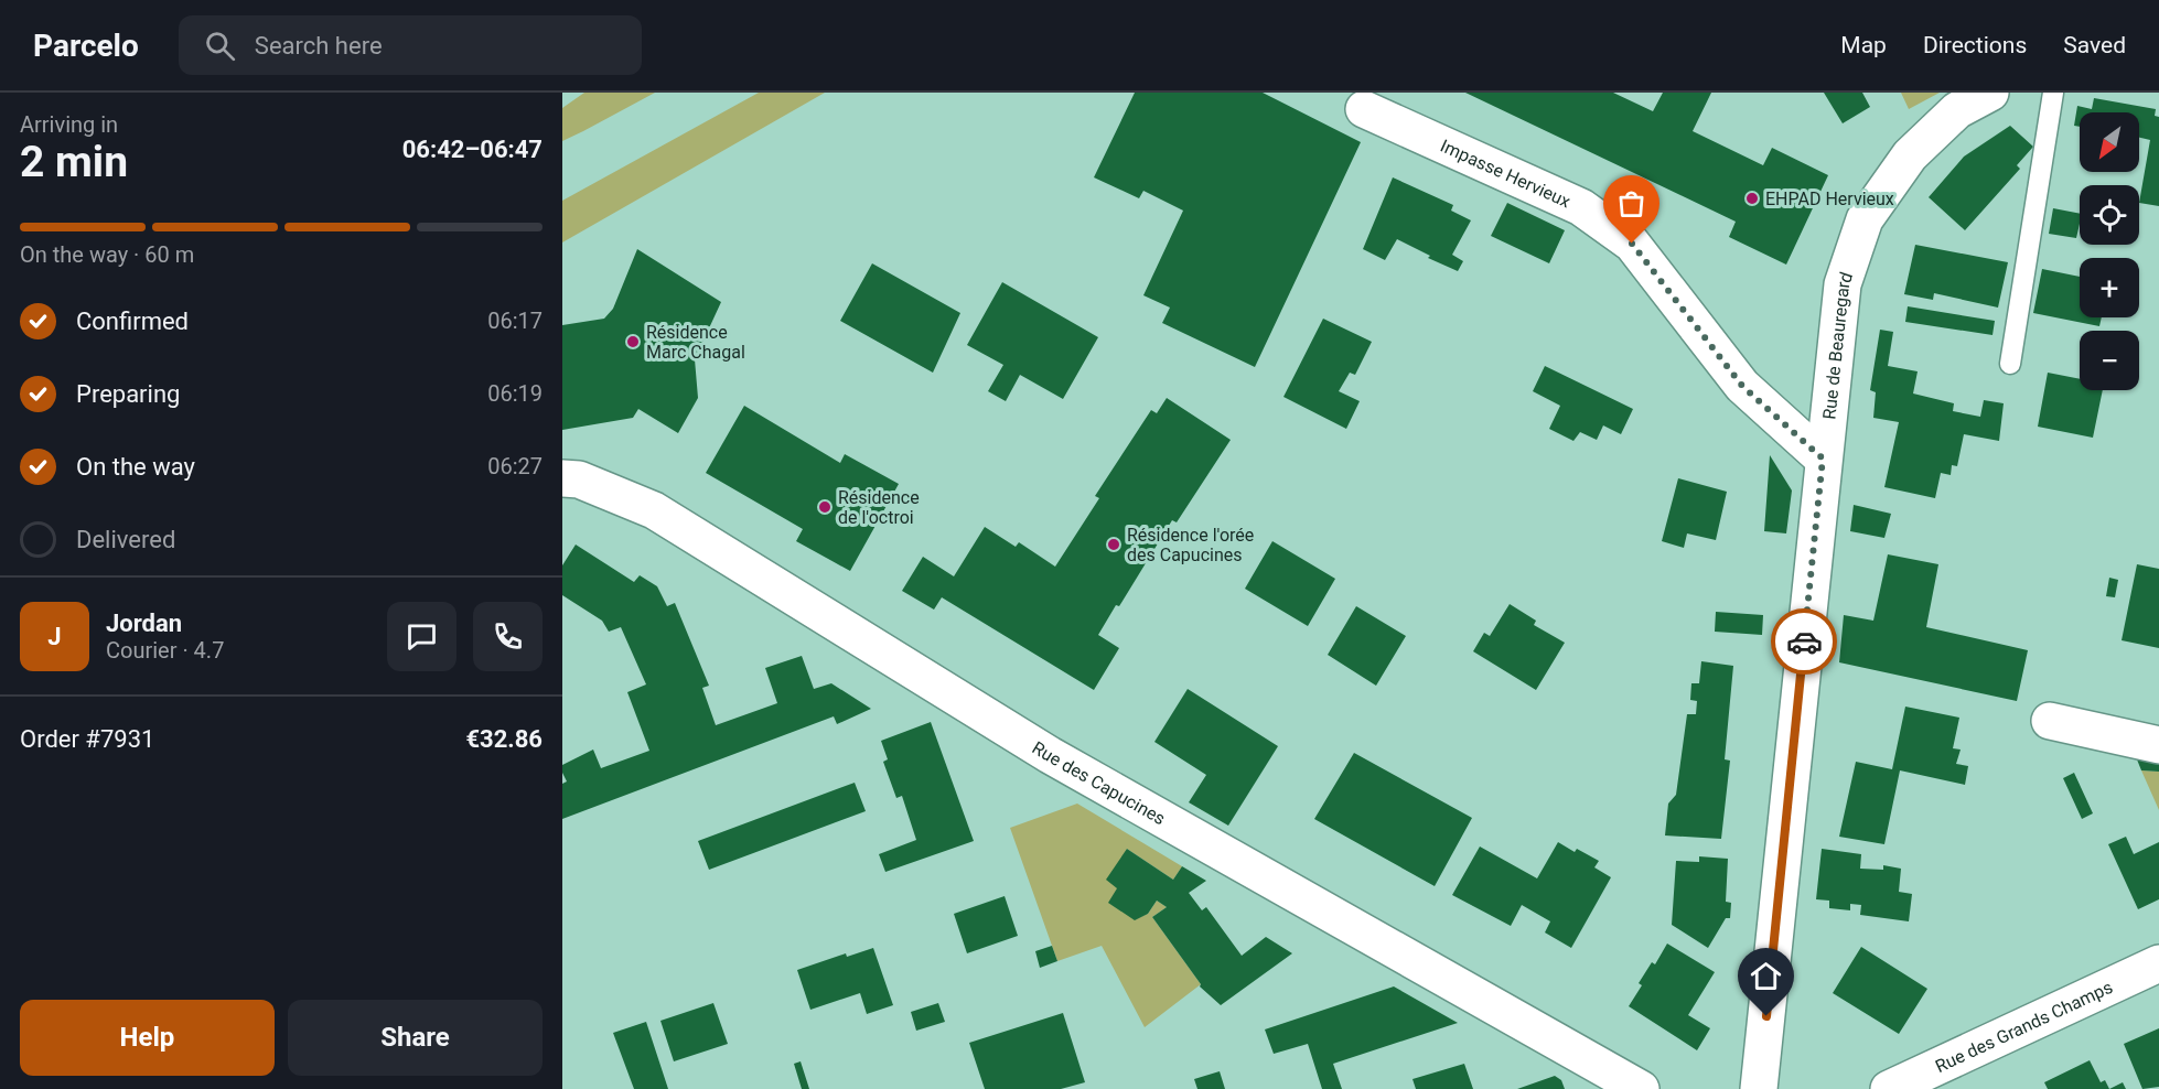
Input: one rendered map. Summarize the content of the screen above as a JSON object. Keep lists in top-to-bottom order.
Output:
{
  "streets": {
    "street": [
      "Impasse Hervieux",
      "Rue de Beauregard",
      "Rue des Capucines",
      "Rue des Grands Champs"
    ]
  },
  "crossings": [
    ["Impasse Hervieux", "Rue de Beauregard"]
  ],
  "places": [
    "EHPAD Hervieux",
    "Résidence Marc Chagal",
    "Résidence de l'octroi",
    "Résidence l'orée des Capucines"
  ],
  "north": "bottom left",
  "page": {
    "header": "Parcelo",
    "search": "Search here",
    "nav": ["Map", "Directions", "Saved"],
    "heading": ["2 min", "Arriving in", "06:42–06:47"],
    "panel": [
      "Jordan",
      "Courier · 4.7",
      "Order #7931",
      "€32.86"
    ],
    "map_buttons": ["+", "−"],
    "bar": "On the way · 60 m",
    "list": [
      ["Confirmed", "06:17"],
      ["Preparing", "06:19"],
      ["On the way", "06:27"],
      "Delivered"
    ],
    "round": "J",
    "buttons": ["Help", "Share"]
  }
}
